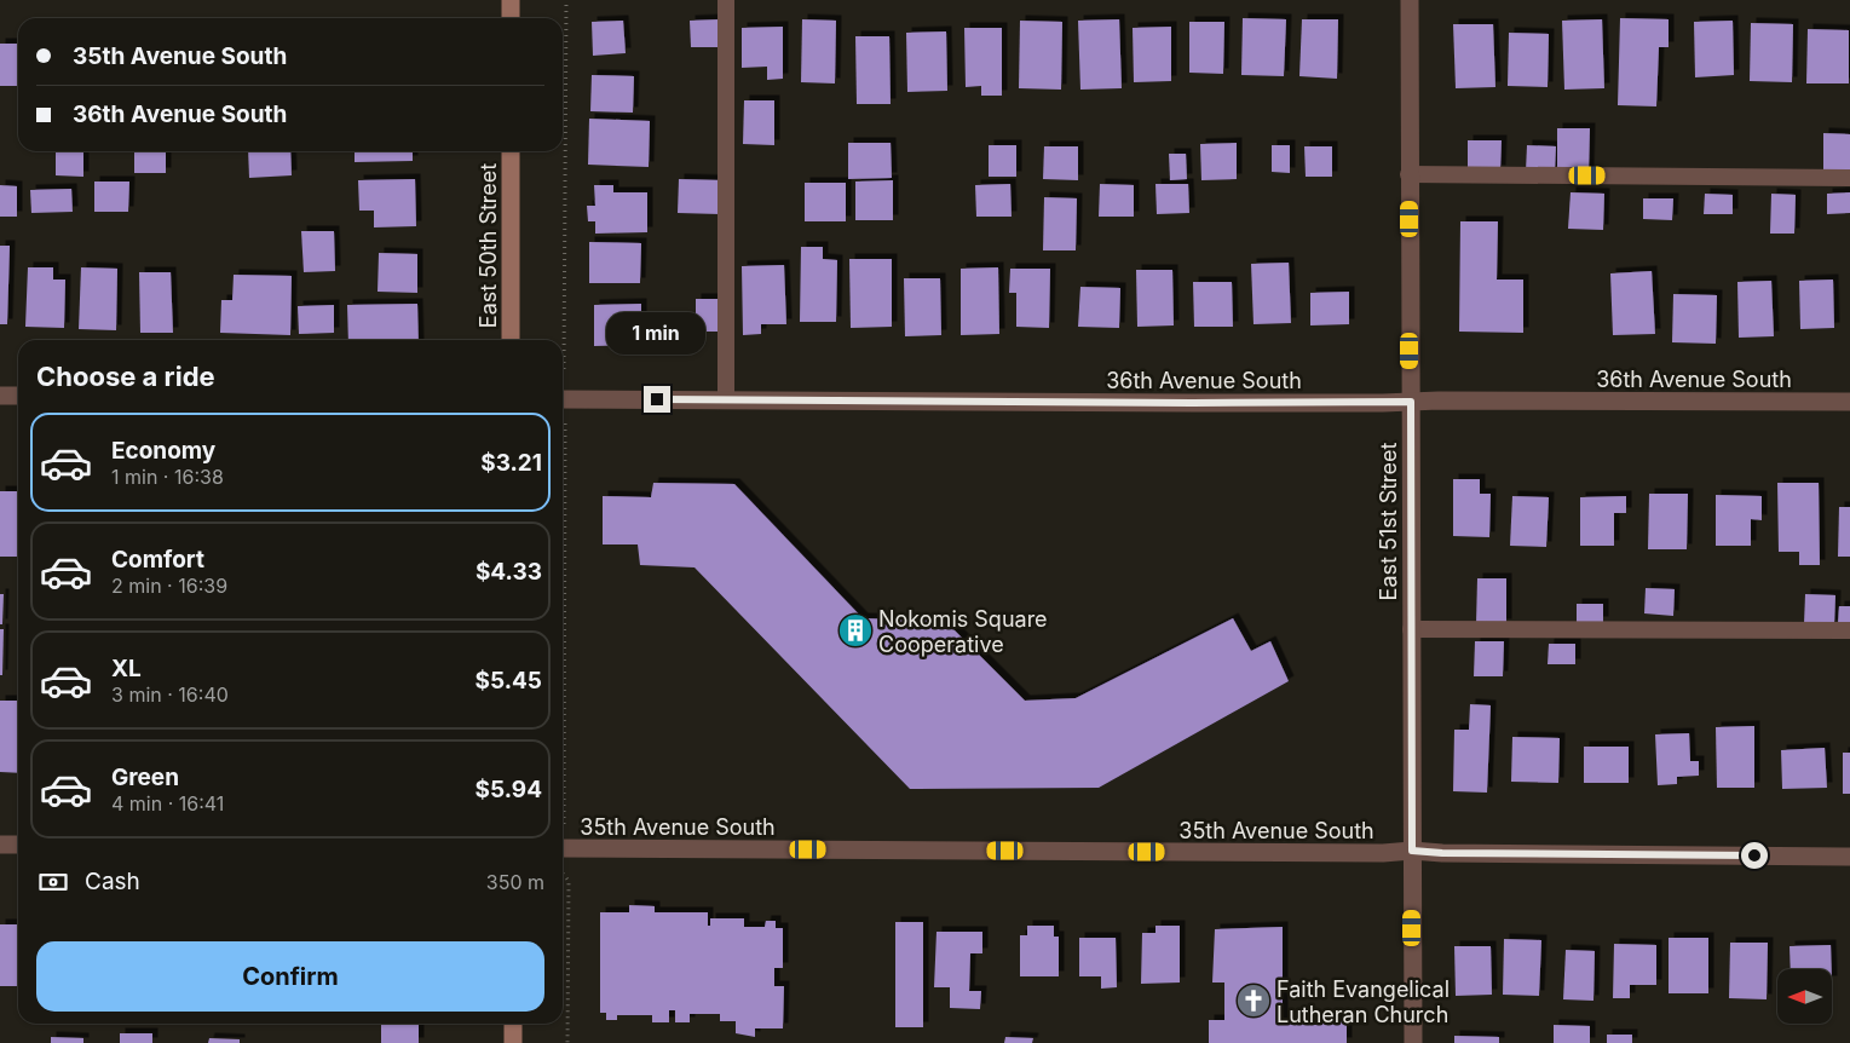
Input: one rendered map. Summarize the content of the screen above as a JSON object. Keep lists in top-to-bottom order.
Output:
{
  "streets": {
    "street": [
      "East 50th Street",
      "36th Avenue South",
      "East 51st Street",
      "35th Avenue South"
    ]
  },
  "crossings": [
    ["36th Avenue South", "East 51st Street"],
    ["East 51st Street", "35th Avenue South"]
  ],
  "places": {
    "building": ["Nokomis Square Cooperative"],
    "church": ["Faith Evangelical Lutheran Church"]
  },
  "north": "left",
  "page": {
    "banner": ["35th Avenue South", "36th Avenue South"],
    "bubble": "1 min",
    "heading": "Choose a ride",
    "list": [
      {
        "name": "Economy",
        "note": "1 min · 16:38",
        "value": "$3.21"
      },
      {
        "name": "Comfort",
        "note": "2 min · 16:39",
        "value": "$4.33"
      },
      {
        "name": "XL",
        "note": "3 min · 16:40",
        "value": "$5.45"
      },
      {
        "name": "Green",
        "note": "4 min · 16:41",
        "value": "$5.94"
      }
    ],
    "pay": ["Cash", "350 m"],
    "buttons": "Confirm"
  }
}
